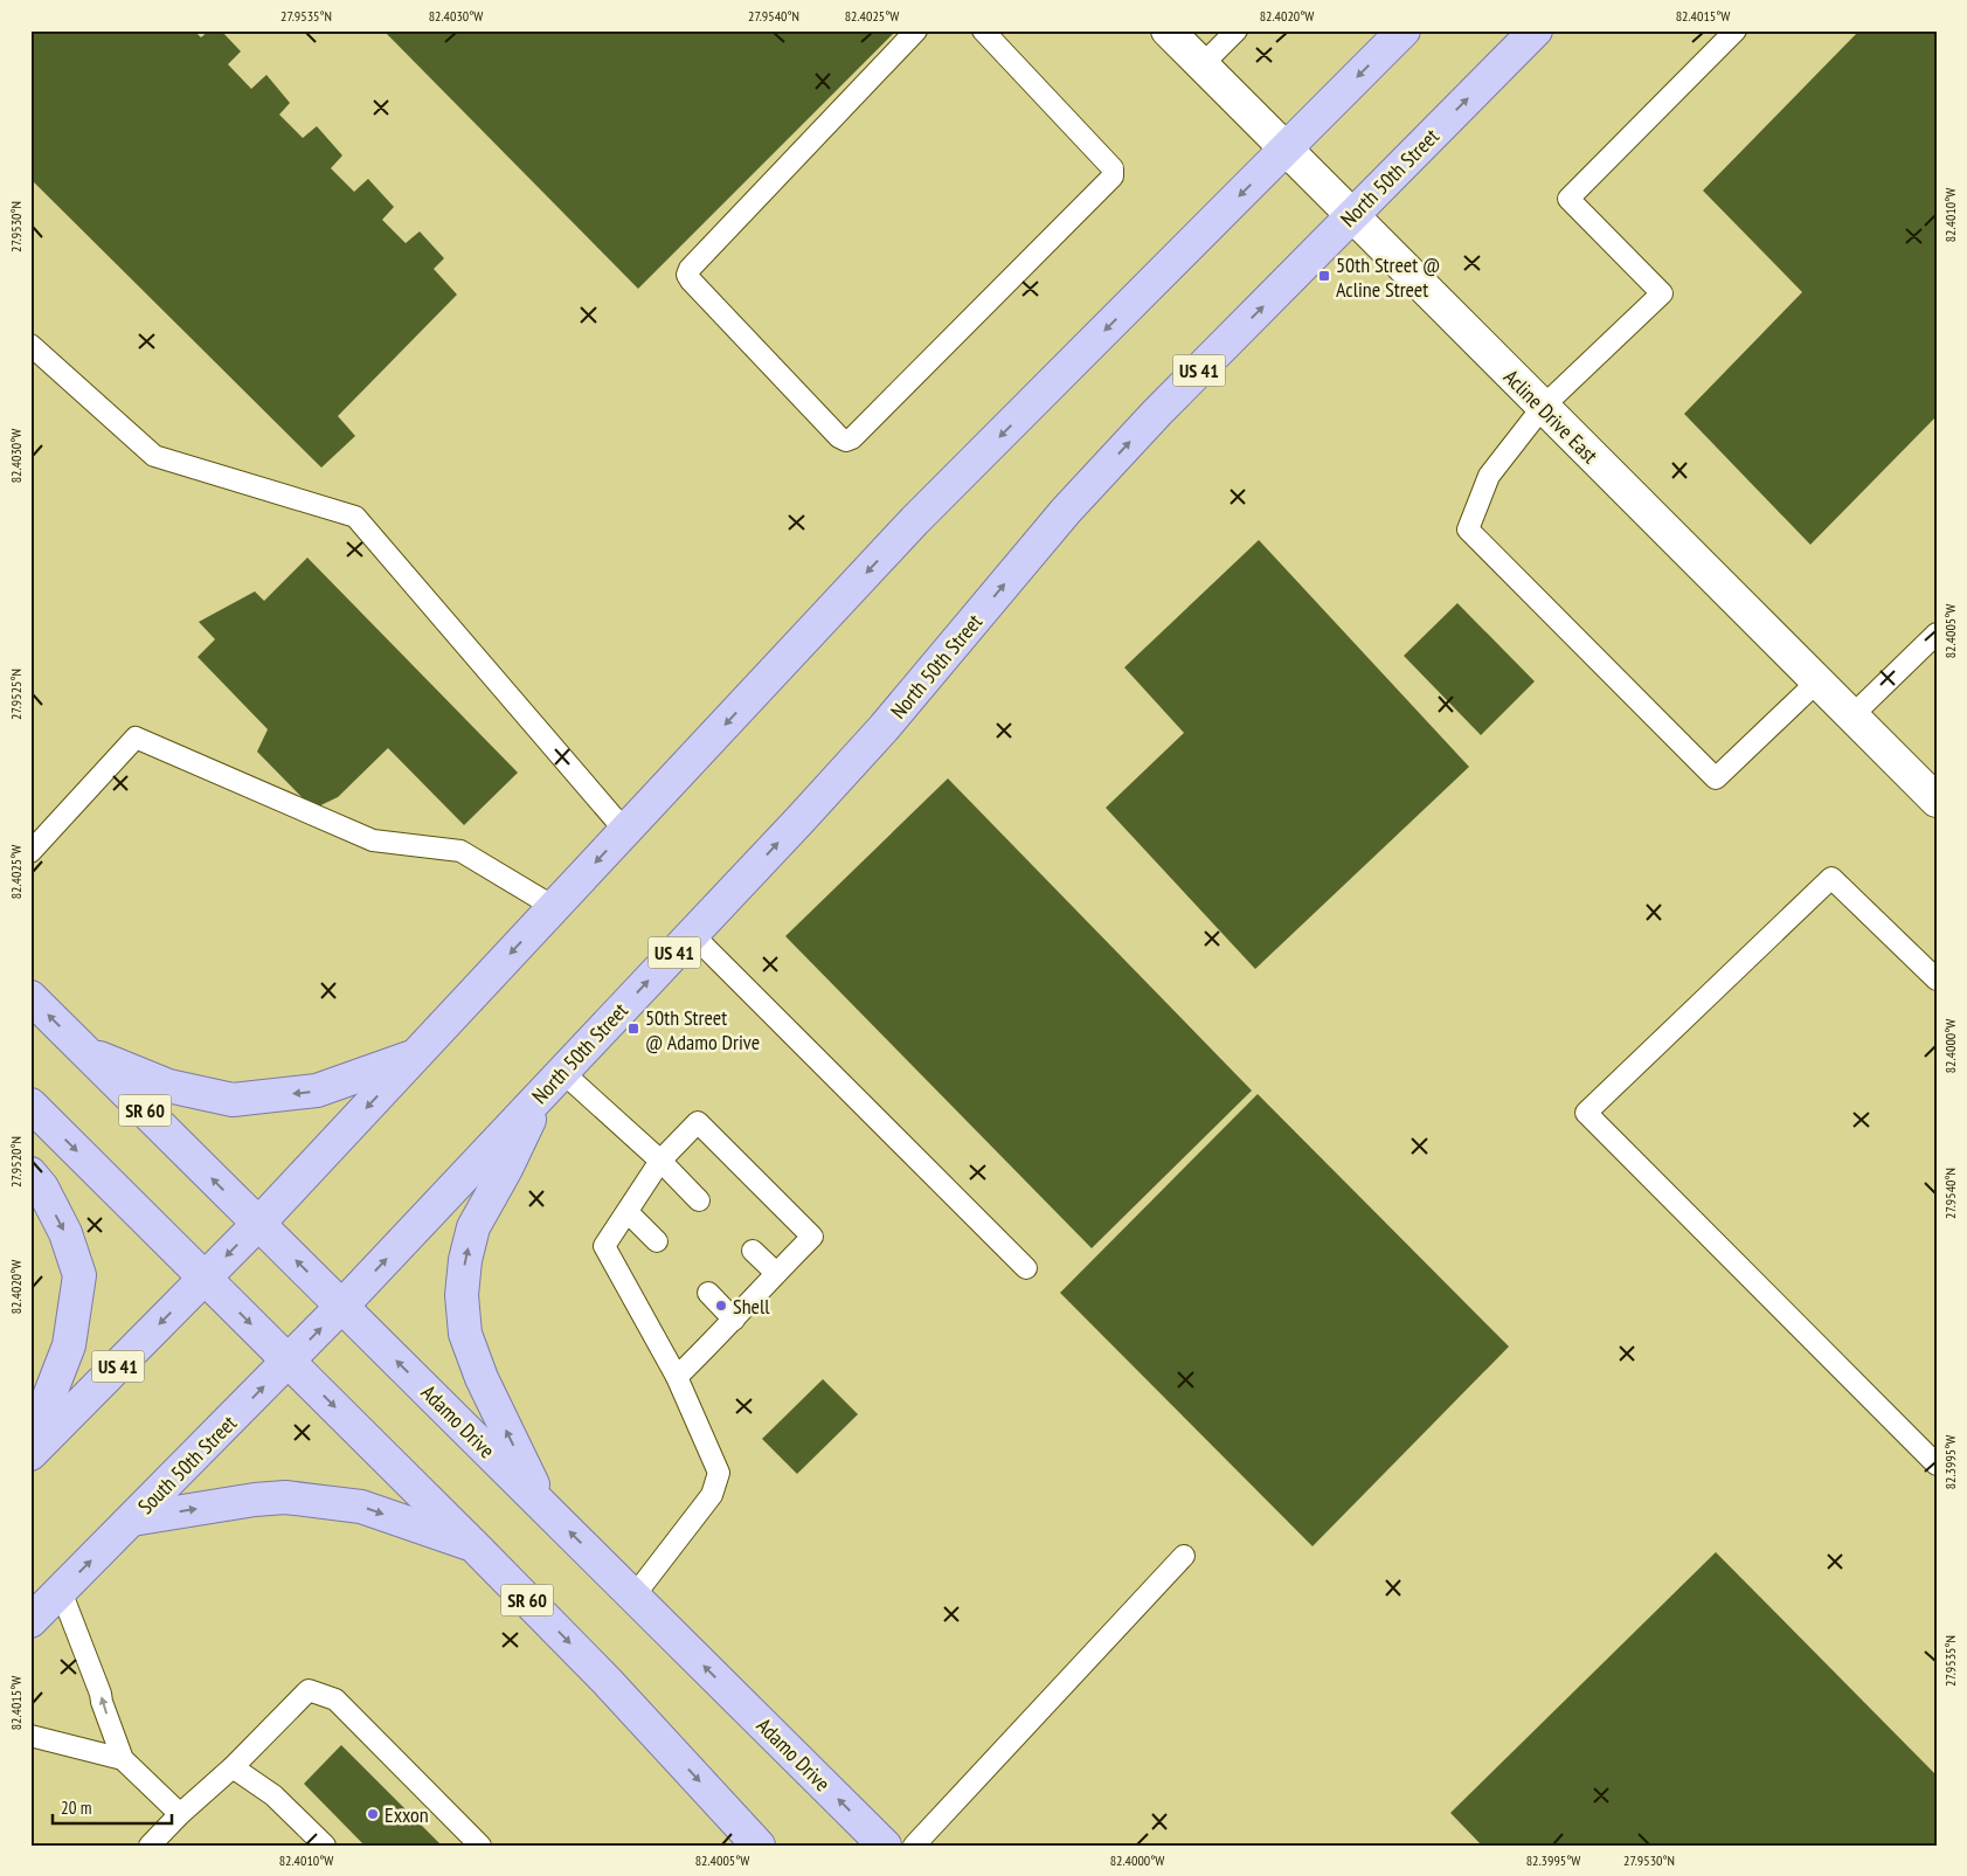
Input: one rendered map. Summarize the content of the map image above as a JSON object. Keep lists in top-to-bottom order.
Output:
{
  "streets": {
    "main road": [
      "North 50th Street",
      "US 41",
      "SR 60",
      "Adamo Drive",
      "South 50th Street"
    ],
    "street": ["Acline Drive East"]
  },
  "crossings": [
    ["North 50th Street", "Acline Drive East"],
    ["North 50th Street", "Adamo Drive"],
    ["North 50th Street", "South 50th Street"],
    ["US 41", "Acline Drive East"],
    ["US 41", "SR 60"],
    ["US 41", "Adamo Drive"],
    ["SR 60", "South 50th Street"],
    ["Adamo Drive", "South 50th Street"]
  ],
  "places": {
    "transit": ["50th Street @ Acline Street", "50th Street @ Adamo Drive"],
    "other": ["Shell", "Exxon"]
  },
  "scale_bar": "20 m",
  "coordinates": [
    "27.9535°N",
    "82.4030°W",
    "27.9540°N",
    "82.4025°W",
    "82.4020°W",
    "82.4015°W",
    "82.4010°W",
    "27.9530°N",
    "82.4005°W",
    "27.9525°N",
    "82.4000°W",
    "27.9520°N",
    "82.3995°W"
  ]
}
